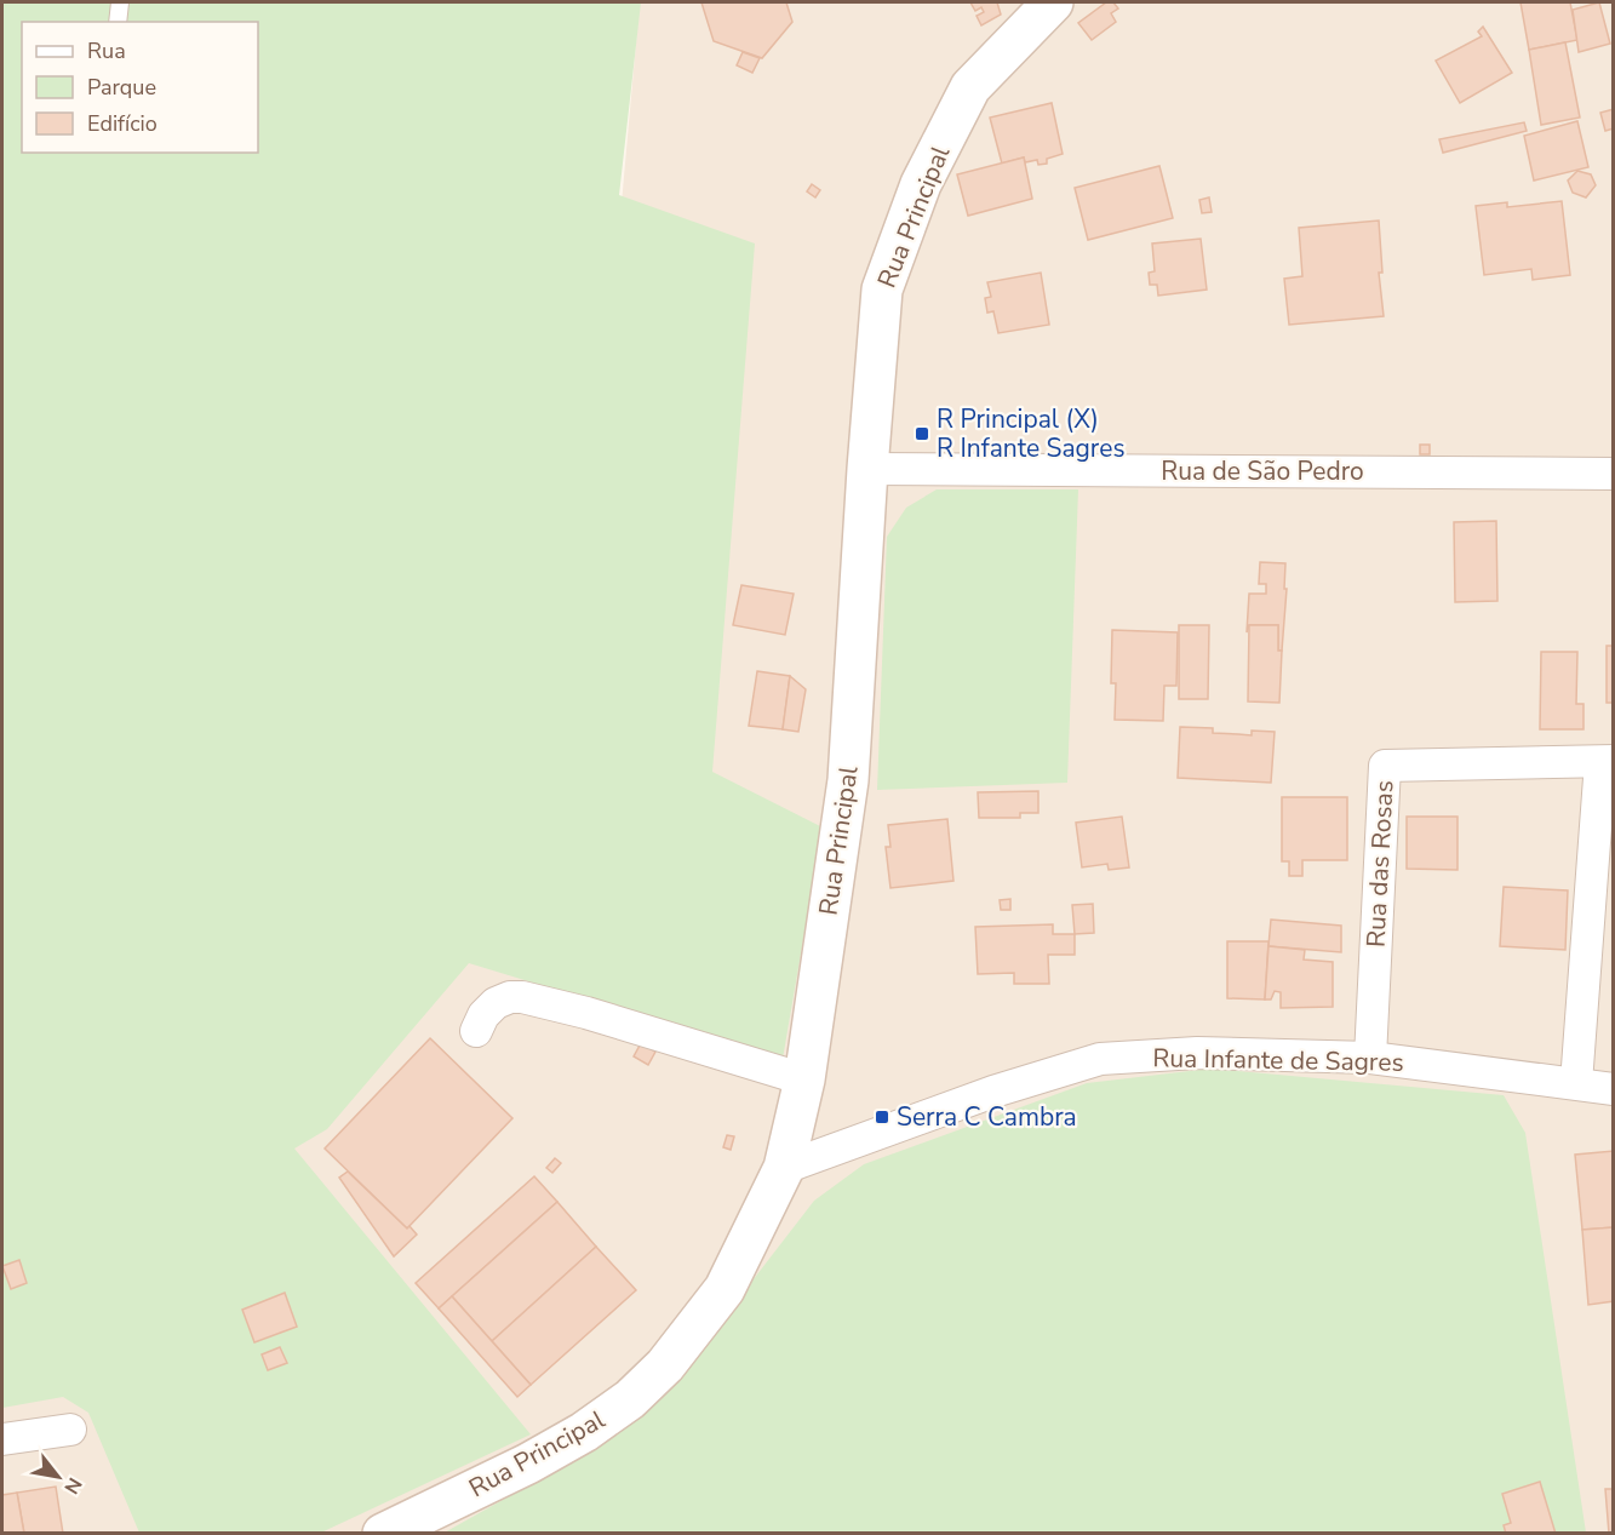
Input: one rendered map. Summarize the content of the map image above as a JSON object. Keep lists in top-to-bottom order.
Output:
{
  "streets": {
    "street": [
      "Rua Principal",
      "Rua de São Pedro",
      "Rua das Rosas",
      "Rua Infante de Sagres"
    ]
  },
  "crossings": [
    ["Rua Principal", "Rua de São Pedro"],
    ["Rua Principal", "Rua Infante de Sagres"],
    ["Rua das Rosas", "Rua Infante de Sagres"]
  ],
  "places": {
    "transit": ["R Principal (X) R Infante Sagres", "Serra C Cambra"]
  },
  "legend": ["Rua", "Parque", "Edifício"],
  "north": "bottom right"
}
